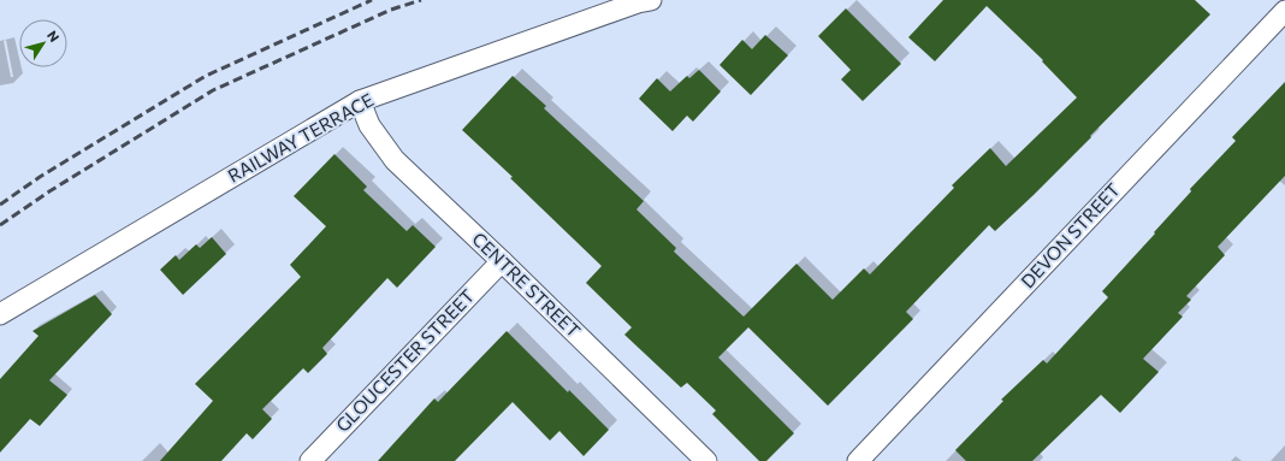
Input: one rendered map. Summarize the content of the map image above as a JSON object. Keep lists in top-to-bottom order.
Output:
{
  "streets": {
    "street": [
      "RAILWAY TERRACE",
      "DEVON STREET",
      "CENTRE STREET",
      "GLOUCESTER STREET"
    ]
  },
  "crossings": [
    ["RAILWAY TERRACE", "CENTRE STREET"],
    ["CENTRE STREET", "GLOUCESTER STREET"]
  ],
  "north": "top right"
}
